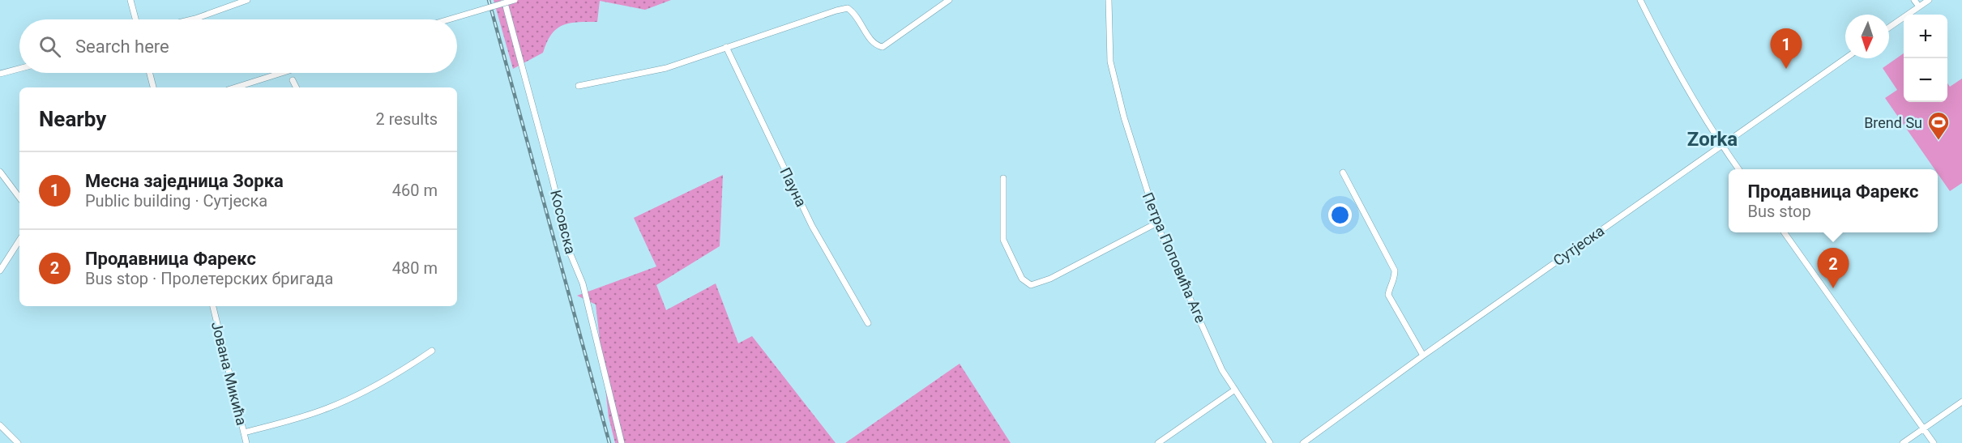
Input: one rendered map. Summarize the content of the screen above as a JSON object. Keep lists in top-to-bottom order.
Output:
{
  "streets": {
    "street": [
      "Пауна",
      "Косовска",
      "Сутјеска",
      "Петра Поповића Аге",
      "Јована Микића"
    ]
  },
  "districts": ["Zorka"],
  "places": {
    "sports": ["Brend Su"]
  },
  "north": "bottom",
  "page": {
    "map_buttons": ["+", "−"],
    "search": "Search here",
    "pins": ["1", "2"],
    "heading": ["Nearby", "2 results"],
    "list": [
      {
        "mark": "1",
        "name": "Месна заједница Зорка",
        "note": "Public building · Сутјеска",
        "value": "460 m"
      },
      {
        "mark": "2",
        "name": "Продавница Фарекс",
        "note": "Bus stop · Пролетерских бригада",
        "value": "480 m"
      }
    ],
    "popup": ["Продавница Фарекс", "Bus stop"]
  }
}
